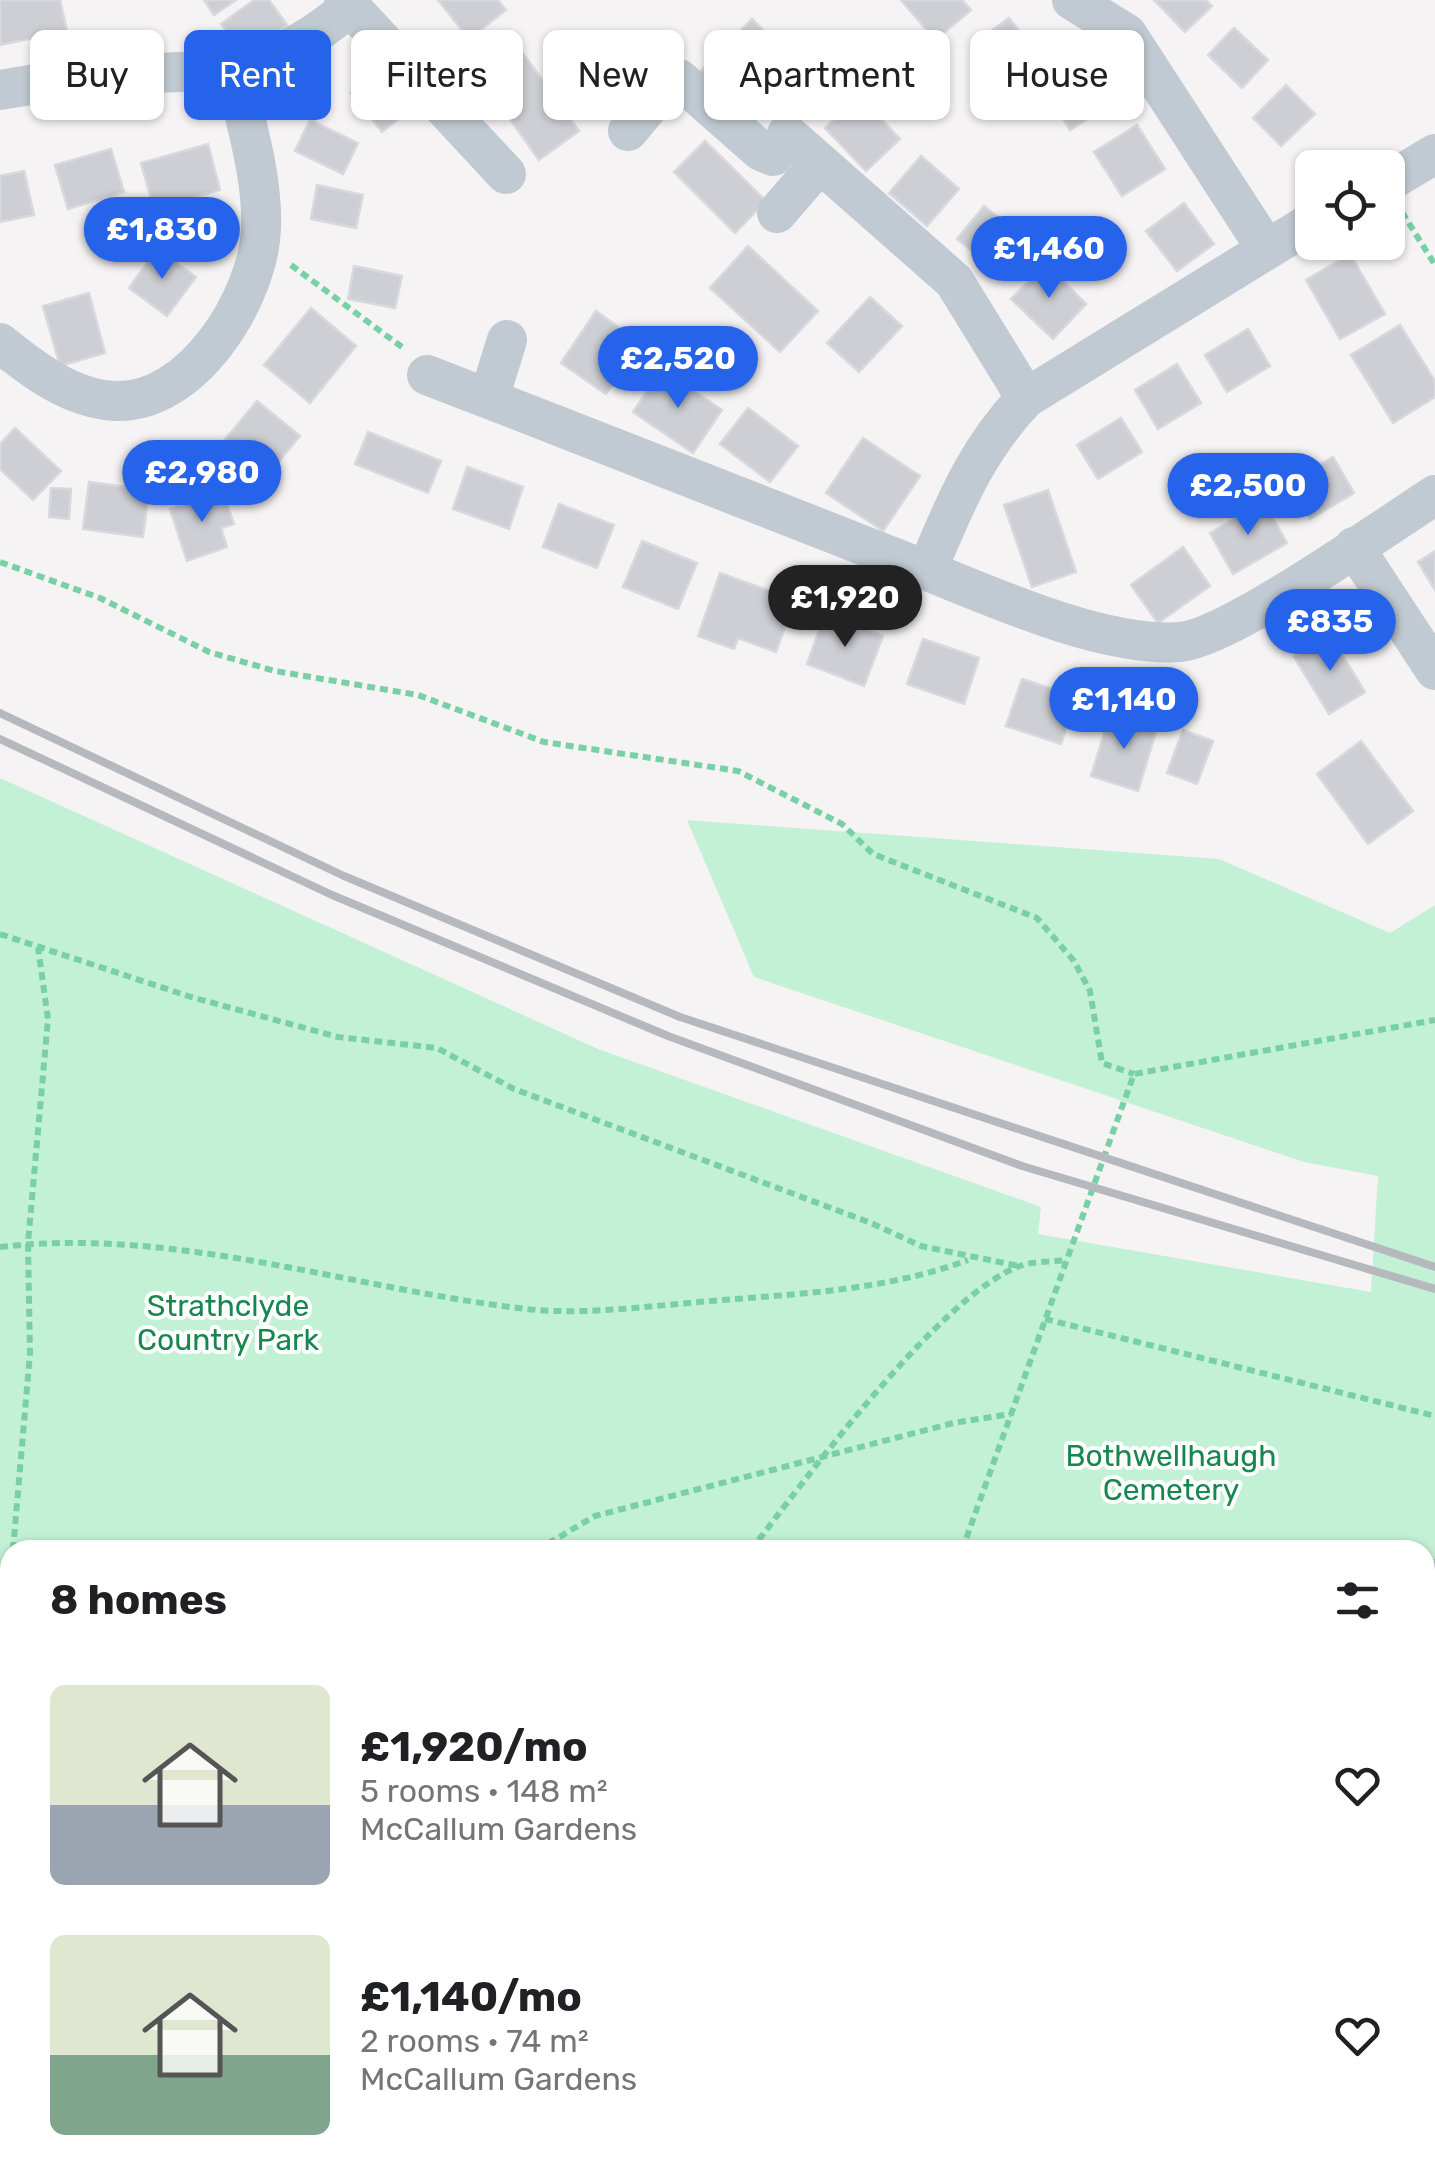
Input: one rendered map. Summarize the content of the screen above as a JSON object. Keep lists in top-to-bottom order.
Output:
{
  "parks": ["Strathclyde Country Park", "Bothwellhaugh Cemetery"],
  "page": {
    "chip": [
      "Buy",
      "Rent",
      "Filters",
      "New",
      "Apartment",
      "House"
    ],
    "price": [
      "£1,830",
      "£1,460",
      "£2,520",
      "£2,980",
      "£2,500",
      "£1,920",
      "£835",
      "£1,140"
    ],
    "heading": "8 homes",
    "list": [
      {
        "name": "£1,920/mo",
        "note": "5 rooms · 148 m² · McCallum Gardens"
      },
      {
        "name": "£1,140/mo",
        "note": "2 rooms · 74 m² · McCallum Gardens"
      }
    ]
  }
}
